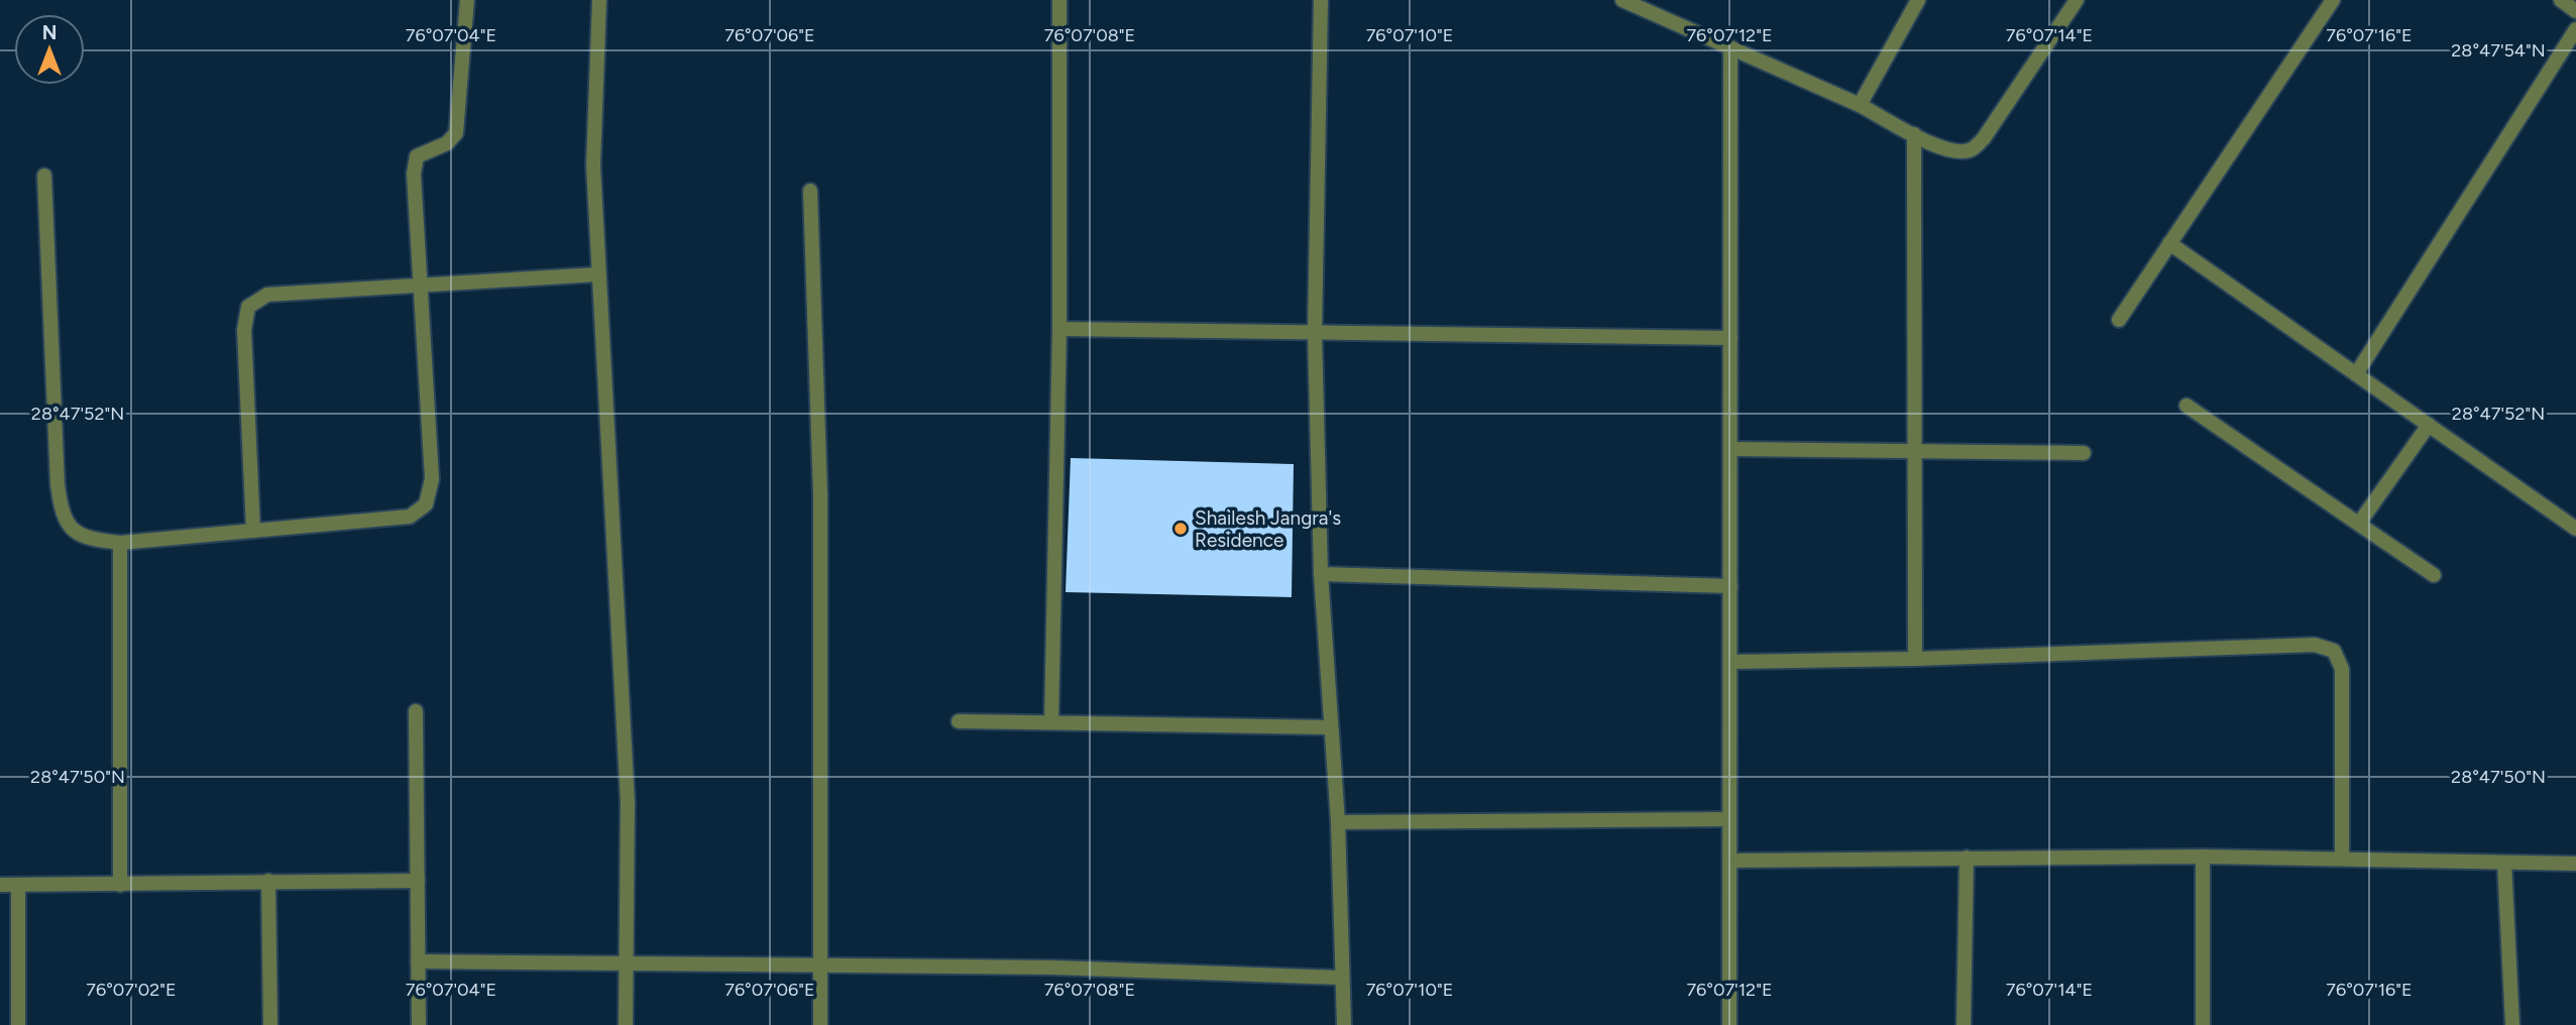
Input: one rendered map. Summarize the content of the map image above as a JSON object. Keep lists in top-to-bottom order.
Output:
{
  "places": ["Shailesh Jangra's Residence"],
  "north": "top",
  "coordinates": [
    "76°07'04\"E",
    "76°07'06\"E",
    "76°07'08\"E",
    "76°07'10\"E",
    "76°07'12\"E",
    "76°07'14\"E",
    "76°07'16\"E",
    "28°47'54\"N",
    "28°47'52\"N",
    "28°47'50\"N",
    "76°07'02\"E"
  ]
}
